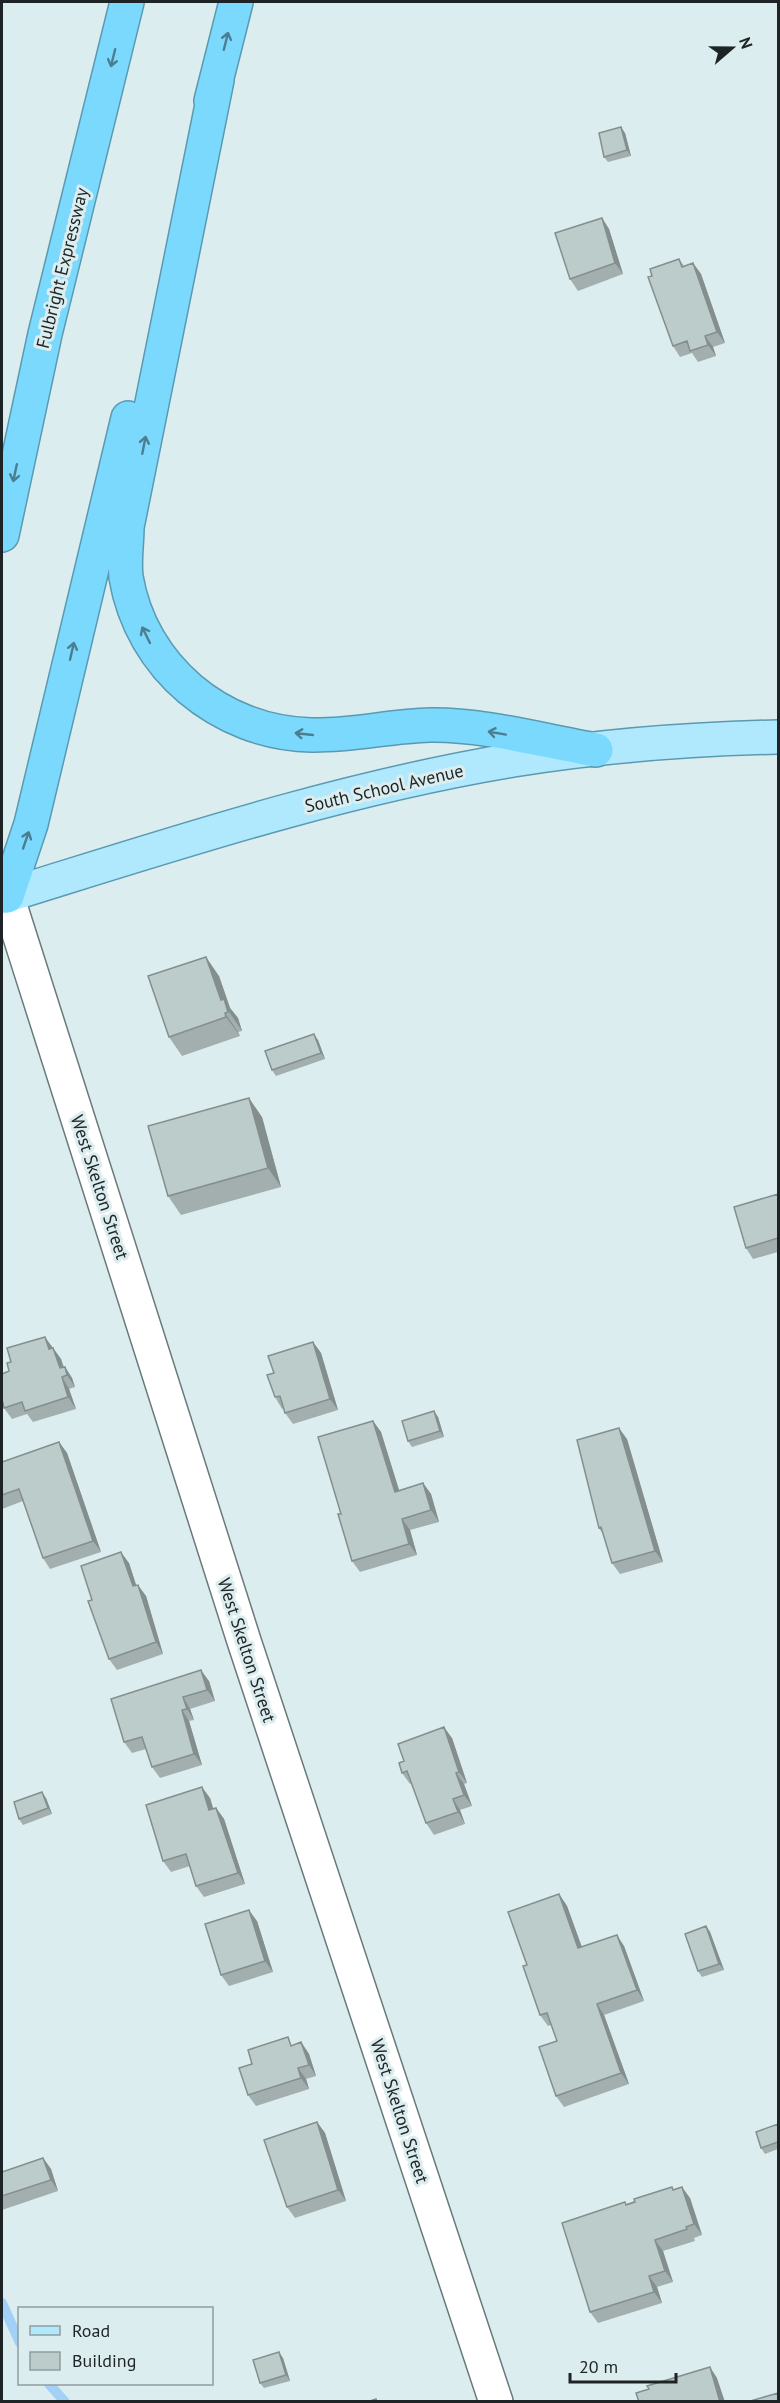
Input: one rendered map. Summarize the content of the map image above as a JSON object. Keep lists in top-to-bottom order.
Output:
{
  "streets": {
    "highway": ["Fulbright Expressway"],
    "main road": ["South School Avenue"],
    "street": ["West Skelton Street"]
  },
  "crossings": [
    ["South School Avenue", "West Skelton Street"]
  ],
  "legend": ["Road", "Building"],
  "scale_bar": "20 m",
  "north": "right"
}
